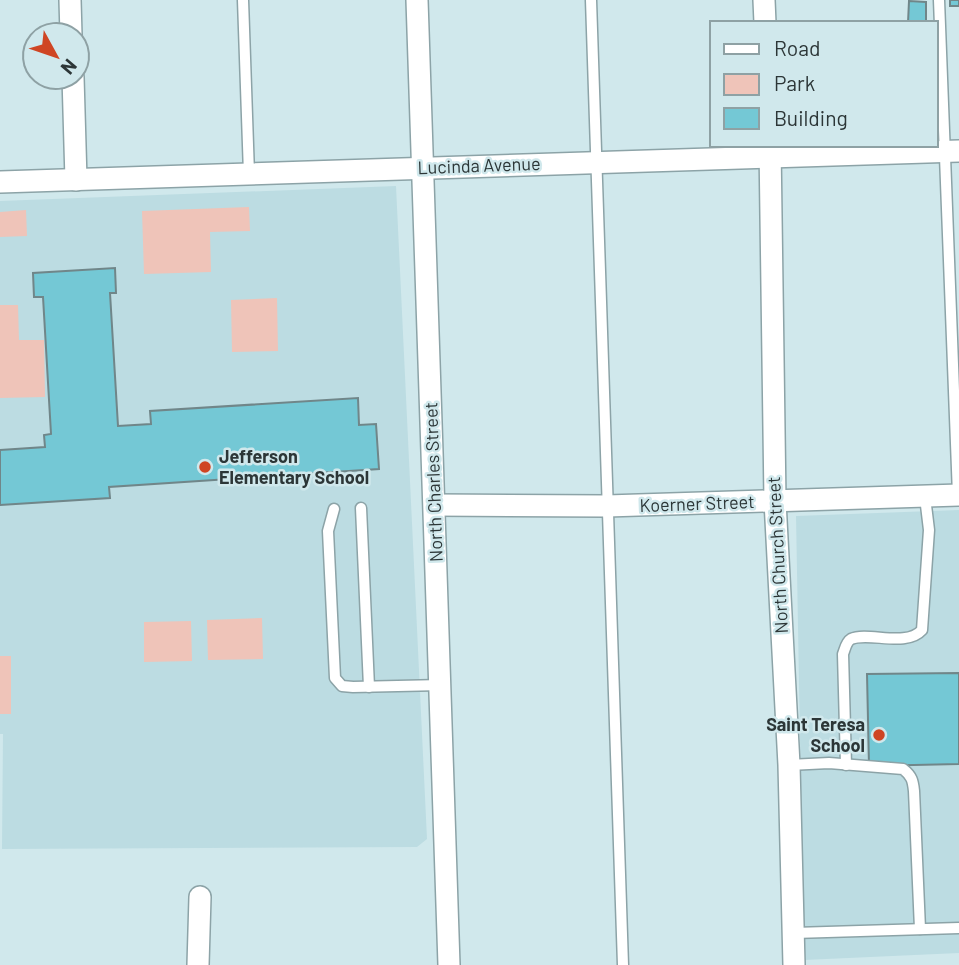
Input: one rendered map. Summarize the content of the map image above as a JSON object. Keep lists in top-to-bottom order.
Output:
{
  "streets": {
    "street": [
      "Lucinda Avenue",
      "North Charles Street",
      "Koerner Street",
      "North Church Street"
    ]
  },
  "crossings": [
    ["Lucinda Avenue", "North Charles Street"],
    ["Lucinda Avenue", "North Church Street"],
    ["North Charles Street", "Koerner Street"],
    ["Koerner Street", "North Church Street"]
  ],
  "places": ["Jefferson Elementary School", "Saint Teresa School"],
  "legend": ["Road", "Park", "Building"],
  "north": "bottom right"
}
